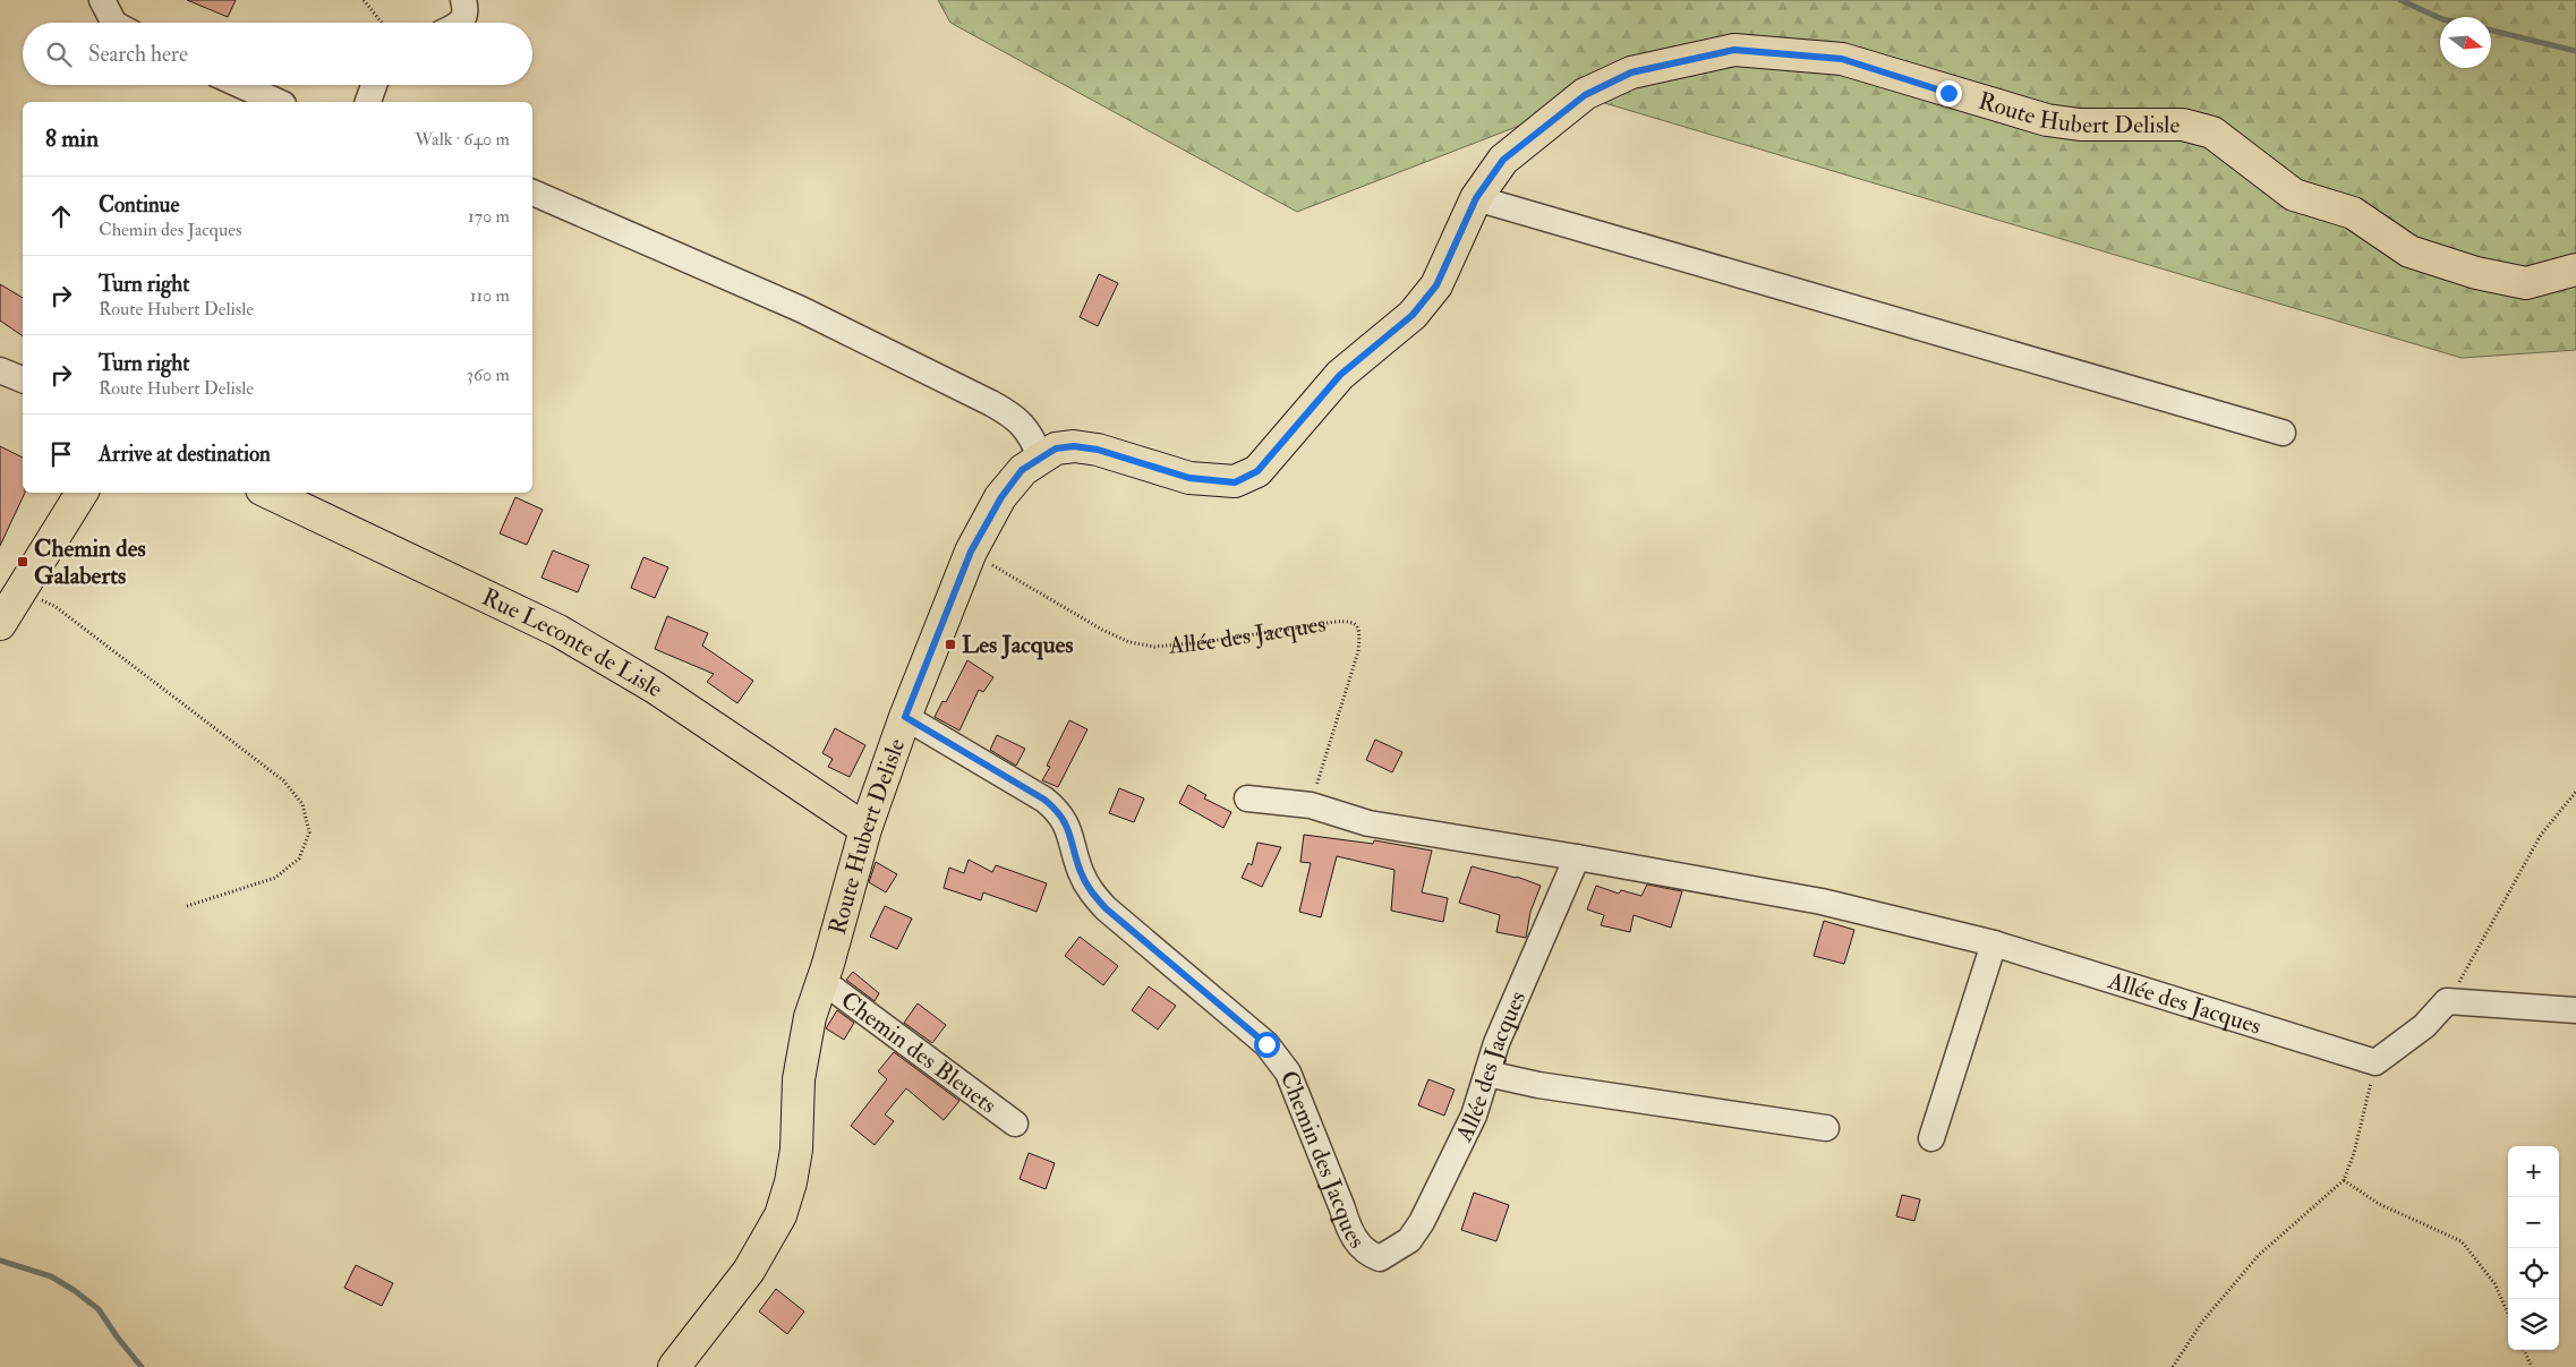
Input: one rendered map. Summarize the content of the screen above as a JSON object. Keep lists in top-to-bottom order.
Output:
{
  "streets": {
    "main road": ["Route Hubert Delisle", "Rue Leconte de Lisle"],
    "street": ["Allée des Jacques", "Chemin des Bleuets", "Chemin des Jacques"]
  },
  "crossings": [
    ["Route Hubert Delisle", "Allée des Jacques"],
    ["Route Hubert Delisle", "Rue Leconte de Lisle"],
    ["Route Hubert Delisle", "Chemin des Bleuets"],
    ["Route Hubert Delisle", "Chemin des Jacques"],
    ["Allée des Jacques", "Chemin des Jacques"]
  ],
  "places": {
    "transit": ["Chemin des Galaberts", "Les Jacques"]
  },
  "north": "right",
  "page": {
    "search": "Search here",
    "heading": ["8 min", "Walk · 640 m"],
    "list": [
      ["Continue", "Chemin des Jacques", "170 m"],
      ["Turn right", "Route Hubert Delisle", "110 m"],
      ["Turn right", "Route Hubert Delisle", "360 m"],
      "Arrive at destination"
    ],
    "map_buttons": ["+", "−"]
  }
}
